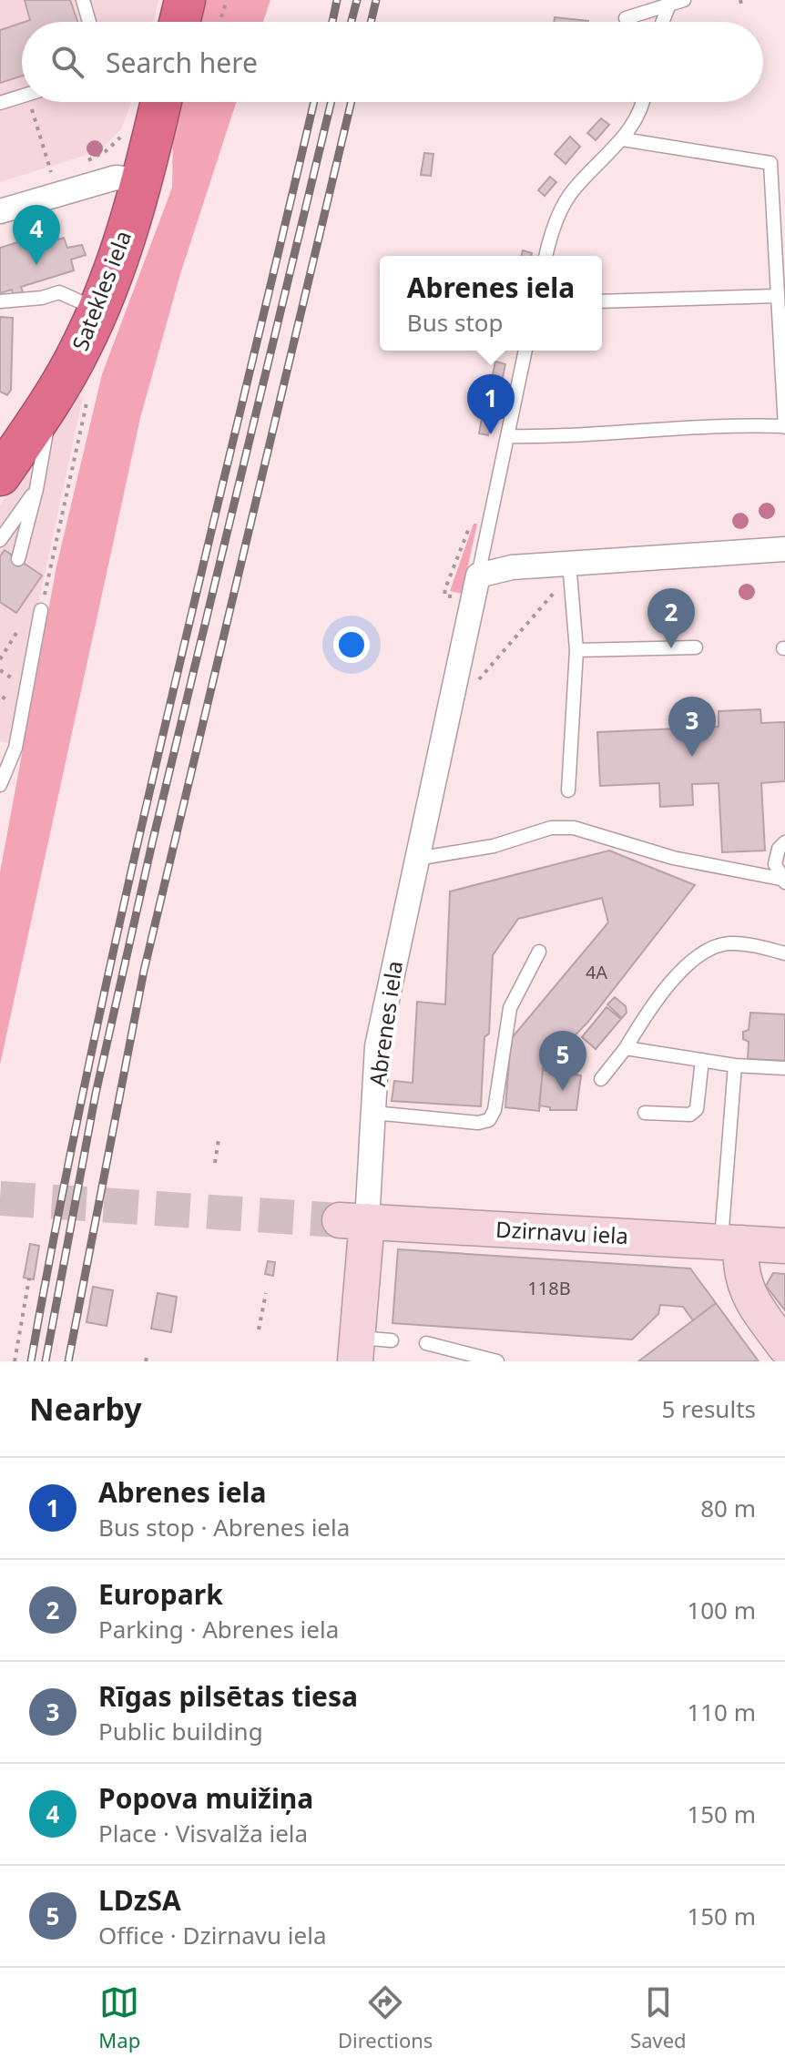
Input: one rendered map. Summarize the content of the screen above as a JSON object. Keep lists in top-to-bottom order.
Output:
{
  "streets": {
    "highway": ["Satekles iela"],
    "street": ["Abrenes iela", "Dzirnavu iela"]
  },
  "crossings": [
    ["Abrenes iela", "Dzirnavu iela"]
  ],
  "house_numbers": ["4A", "118B"],
  "page": {
    "search": "Search here",
    "pins": [
      "4",
      "1",
      "2",
      "3",
      "5"
    ],
    "popup": ["Abrenes iela", "Bus stop"],
    "heading": ["Nearby", "5 results"],
    "list": [
      {
        "mark": "1",
        "name": "Abrenes iela",
        "note": "Bus stop · Abrenes iela",
        "value": "80 m"
      },
      {
        "mark": "2",
        "name": "Europark",
        "note": "Parking · Abrenes iela",
        "value": "100 m"
      },
      {
        "mark": "3",
        "name": "Rīgas pilsētas tiesa",
        "note": "Public building",
        "value": "110 m"
      },
      {
        "mark": "4",
        "name": "Popova muižiņa",
        "note": "Place · Visvalža iela",
        "value": "150 m"
      },
      {
        "mark": "5",
        "name": "LDzSA",
        "note": "Office · Dzirnavu iela",
        "value": "150 m"
      }
    ],
    "nav": ["Map", "Directions", "Saved"]
  }
}
